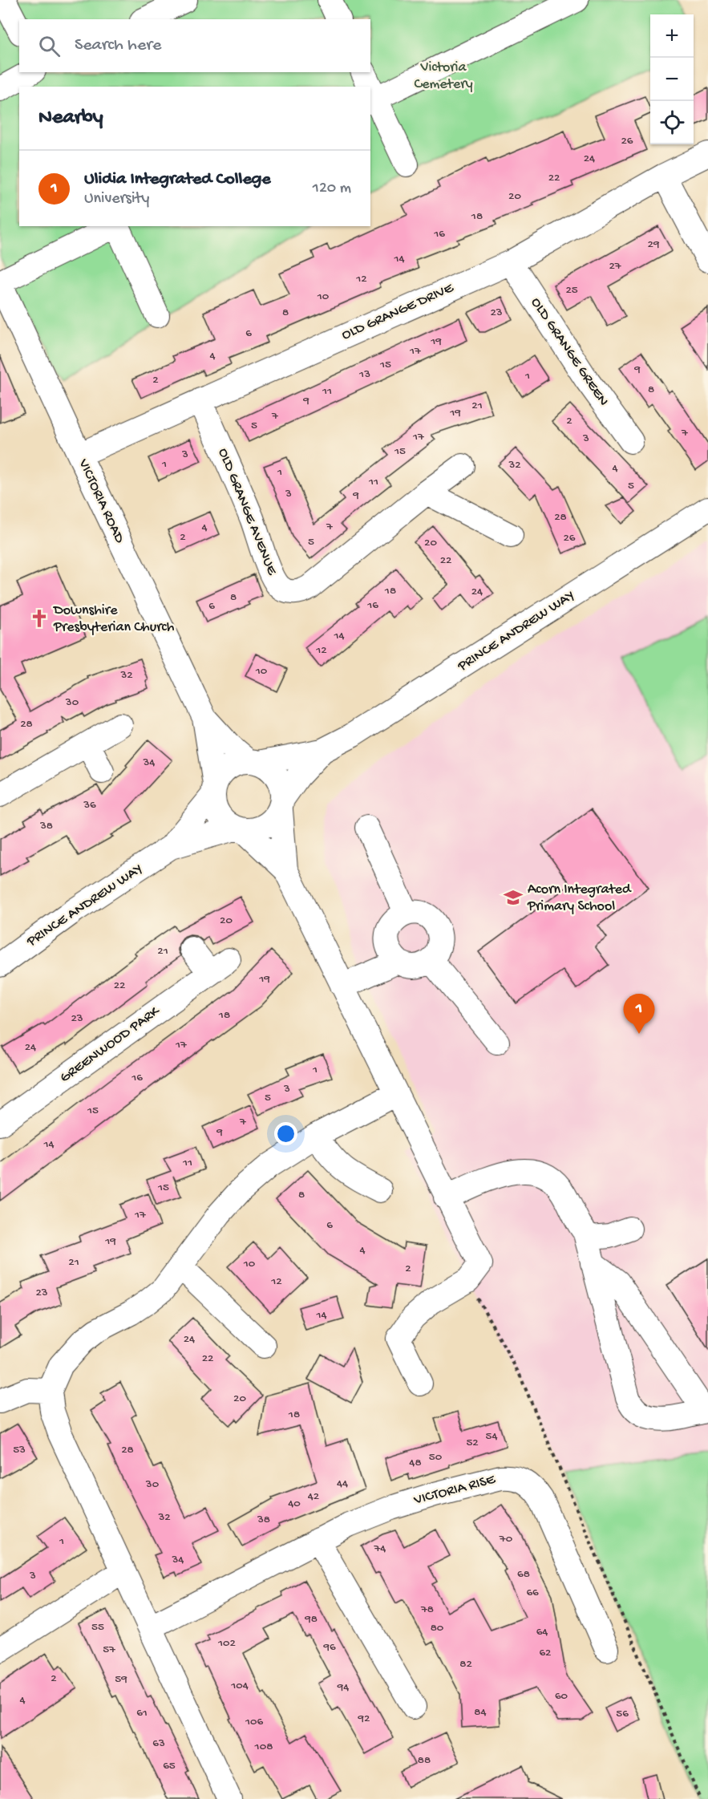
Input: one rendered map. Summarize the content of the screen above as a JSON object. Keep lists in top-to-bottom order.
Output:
{
  "streets": {
    "street": [
      "OLD GRANGE DRIVE",
      "OLD GRANGE GREEN",
      "VICTORIA ROAD",
      "OLD GRANGE AVENUE",
      "PRINCE ANDREW WAY",
      "GREENWOOD PARK",
      "VICTORIA RISE"
    ]
  },
  "crossings": [
    ["OLD GRANGE DRIVE", "OLD GRANGE GREEN"],
    ["OLD GRANGE DRIVE", "VICTORIA ROAD"],
    ["OLD GRANGE DRIVE", "OLD GRANGE AVENUE"],
    ["VICTORIA ROAD", "PRINCE ANDREW WAY"]
  ],
  "parks": ["Victoria Cemetery"],
  "places": {
    "church": ["Downshire Presbyterian Church"],
    "school or university": ["Acorn Integrated Primary School"]
  },
  "house_numbers": [
    "26",
    "24",
    "22",
    "20",
    "18",
    "16",
    "29",
    "14",
    "27",
    "12",
    "25",
    "10",
    "8",
    "23",
    "6",
    "19",
    "17",
    "4",
    "15",
    "9",
    "13",
    "1",
    "2",
    "8",
    "11",
    "9",
    "21",
    "19",
    "7",
    "2",
    "5",
    "7",
    "17",
    "3",
    "15",
    "3",
    "1",
    "32",
    "4",
    "1",
    "11",
    "5",
    "3",
    "9",
    "28",
    "7",
    "4",
    "2",
    "26",
    "5",
    "20",
    "22",
    "18",
    "24",
    "8",
    "16",
    "6",
    "14",
    "12",
    "10",
    "32",
    "30",
    "28",
    "34",
    "36",
    "38",
    "20",
    "21",
    "19",
    "22",
    "18",
    "23",
    "17",
    "24",
    "1",
    "16",
    "3",
    "5",
    "15",
    "7",
    "9",
    "14",
    "11",
    "15",
    "8",
    "17",
    "6",
    "19",
    "4",
    "21",
    "10",
    "2",
    "12",
    "23",
    "14",
    "24",
    "22",
    "20",
    "18",
    "54",
    "52",
    "53",
    "28",
    "50",
    "48",
    "44",
    "30",
    "42",
    "40",
    "32",
    "38",
    "70",
    "1",
    "74",
    "34",
    "68",
    "3",
    "66",
    "78",
    "98",
    "55",
    "80",
    "64",
    "102",
    "96",
    "57",
    "62",
    "82",
    "2",
    "59",
    "104",
    "94",
    "60",
    "4",
    "84",
    "61",
    "56",
    "92",
    "106",
    "63",
    "108",
    "88",
    "65"
  ],
  "page": {
    "map_buttons": ["+", "−"],
    "search": "Search here",
    "heading": "Nearby",
    "list": [
      {
        "mark": "1",
        "name": "Ulidia Integrated College",
        "note": "University",
        "value": "120 m"
      }
    ],
    "pins": "1"
  }
}
